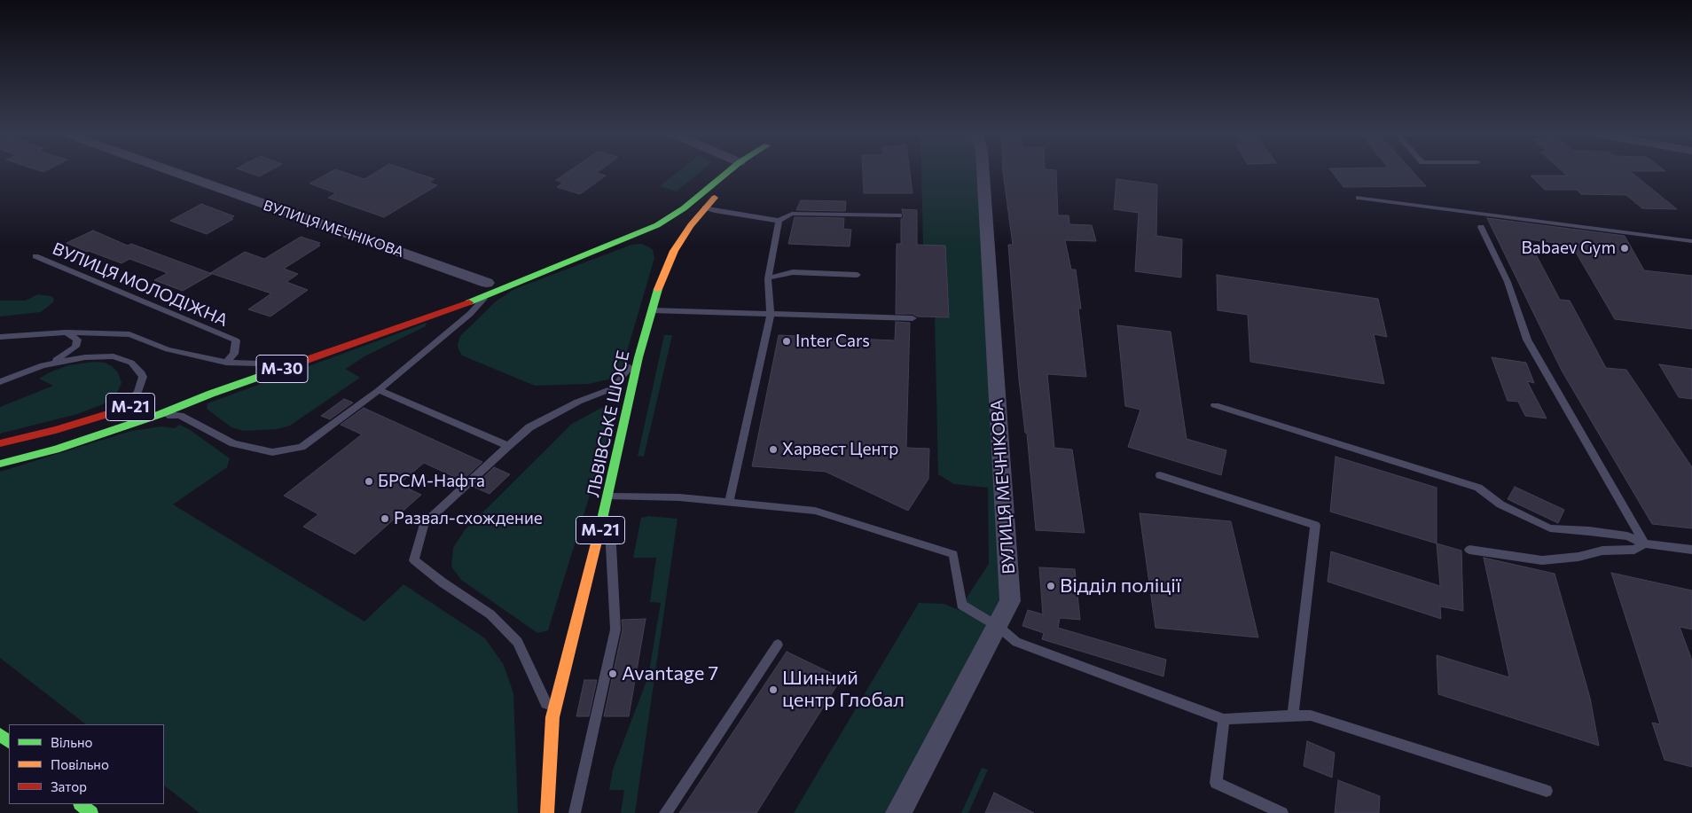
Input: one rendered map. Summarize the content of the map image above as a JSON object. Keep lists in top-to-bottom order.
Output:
{
  "streets": {
    "highway": ["М-30", "М-21", "ЛЬВІВСЬКЕ ШОСЕ"],
    "street": ["ВУЛИЦЯ МЕЧНІКОВА"],
    "lane": ["ВУЛИЦЯ МОЛОДІЖНА"]
  },
  "crossings": [
    ["ВУЛИЦЯ МЕЧНІКОВА", "М-30"],
    ["ВУЛИЦЯ МЕЧНІКОВА", "М-21"],
    ["М-30", "М-21"]
  ],
  "places": [
    "Babaev Gym",
    "Inter Cars",
    "Харвест Центр",
    "БРСМ-Нафта",
    "Развал-схождение",
    "Відділ поліції",
    "Avantage 7",
    "Шинний центр Глобал"
  ],
  "legend": ["Вільно", "Повільно", "Затор"]
}
